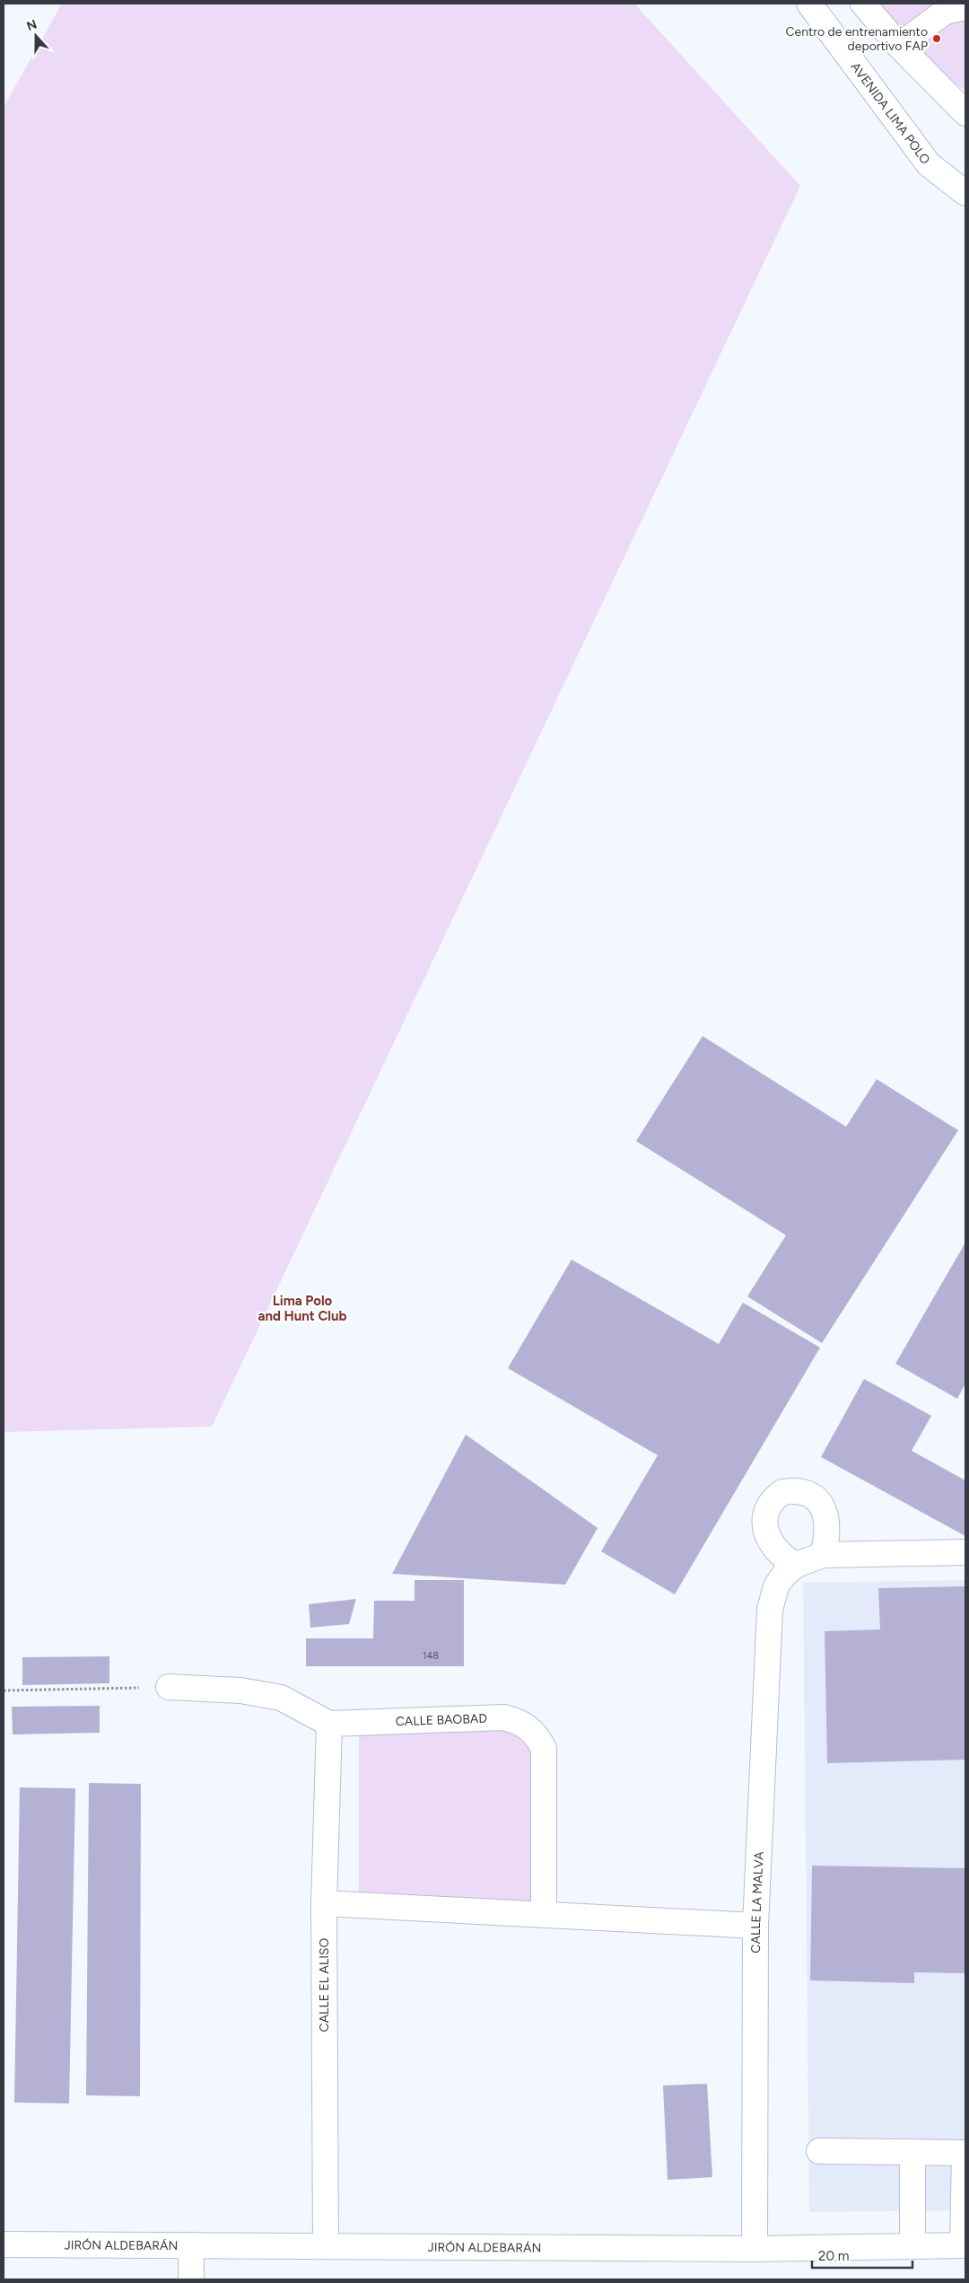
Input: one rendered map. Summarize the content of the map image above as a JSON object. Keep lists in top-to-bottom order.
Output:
{
  "streets": {
    "street": [
      "AVENIDA LIMA POLO",
      "CALLE BAOBAD",
      "CALLE LA MALVA",
      "CALLE EL ALISO",
      "JIRÓN ALDEBARÁN"
    ]
  },
  "crossings": [
    ["CALLE BAOBAD", "CALLE EL ALISO"],
    ["CALLE LA MALVA", "JIRÓN ALDEBARÁN"],
    ["CALLE EL ALISO", "JIRÓN ALDEBARÁN"]
  ],
  "districts": ["Lima Polo and Hunt Club"],
  "places": ["Centro de entrenamiento deportivo FAP"],
  "house_numbers": ["148"],
  "scale_bar": "20 m",
  "north": "top"
}
